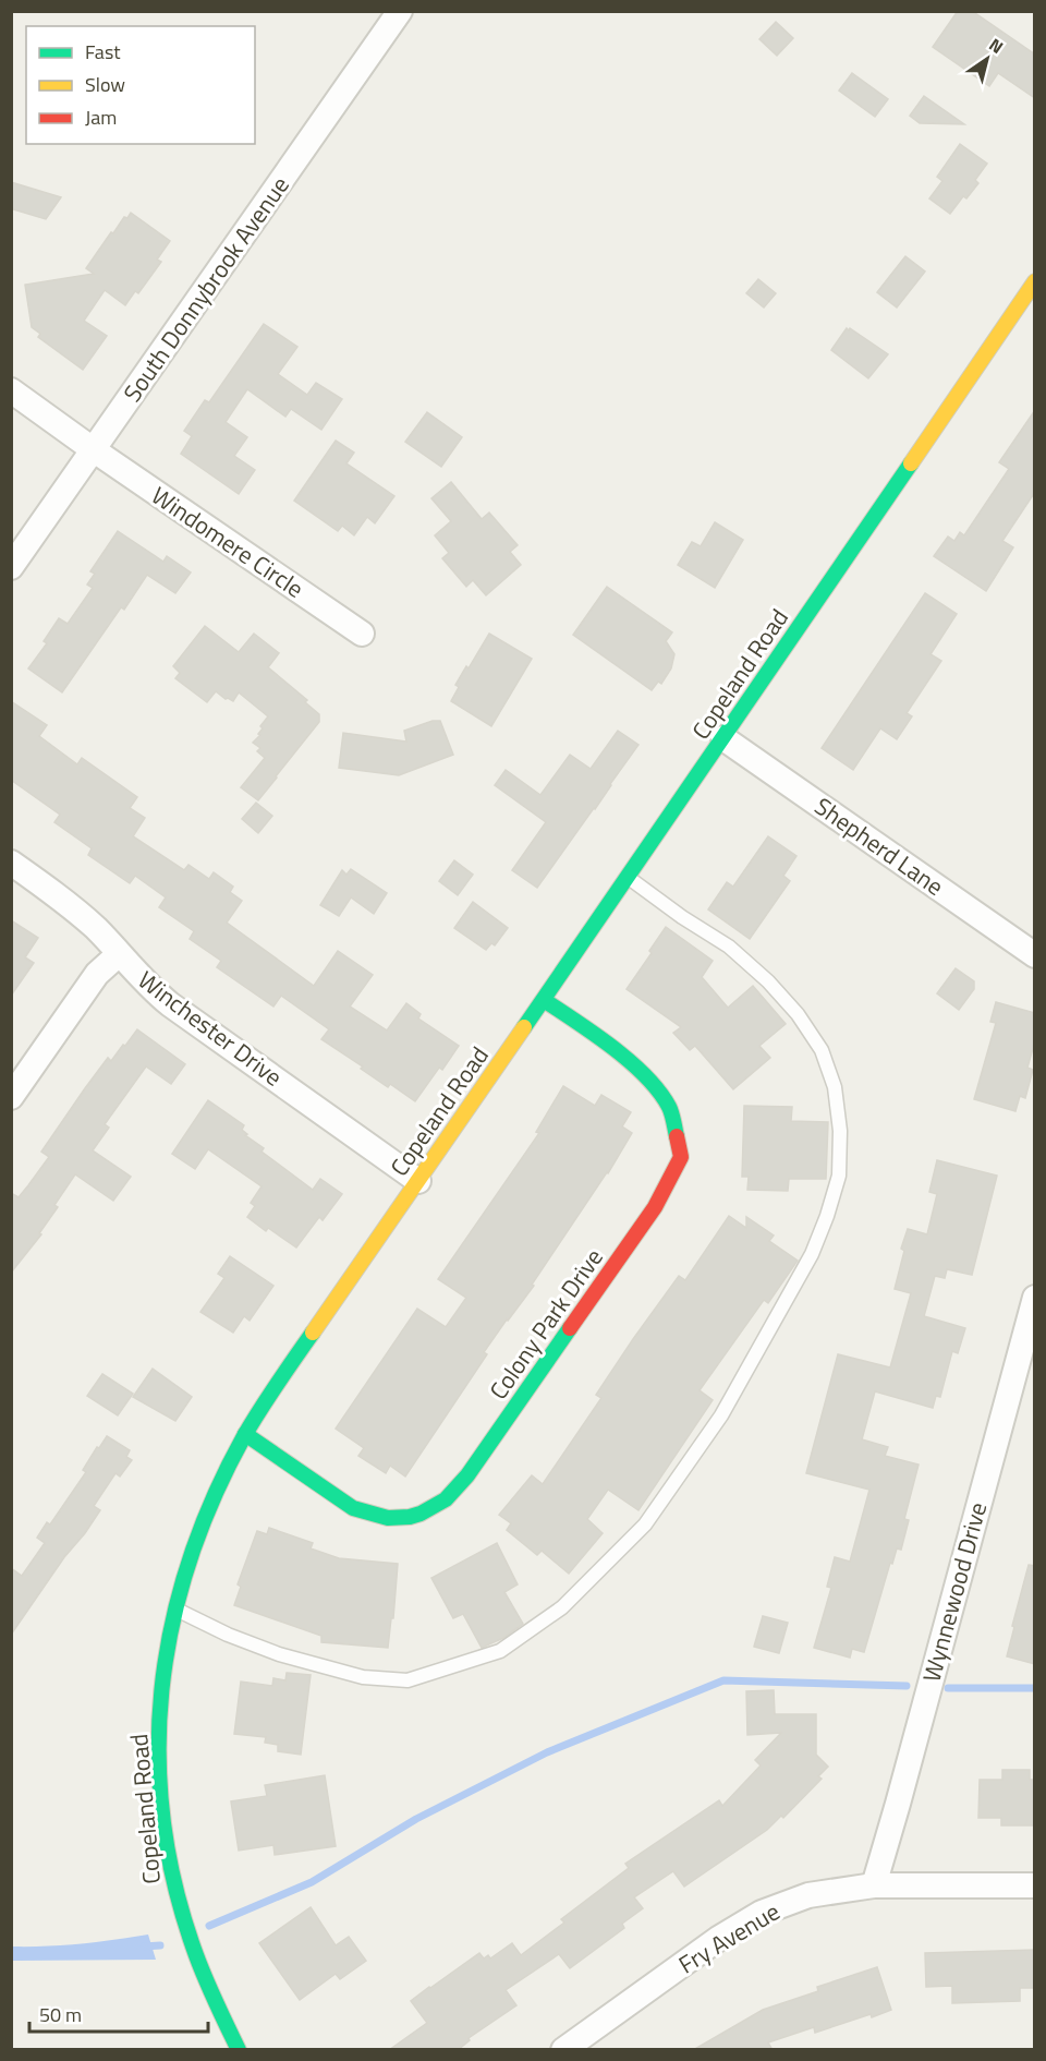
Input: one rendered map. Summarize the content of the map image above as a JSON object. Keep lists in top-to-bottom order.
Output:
{
  "streets": {
    "street": [
      "South Donnybrook Avenue",
      "Windomere Circle",
      "Copeland Road",
      "Shepherd Lane",
      "Winchester Drive",
      "Colony Park Drive",
      "Wynnewood Drive",
      "Fry Avenue"
    ]
  },
  "crossings": [
    ["South Donnybrook Avenue", "Windomere Circle"],
    ["Copeland Road", "Shepherd Lane"],
    ["Copeland Road", "Winchester Drive"],
    ["Copeland Road", "Colony Park Drive"],
    ["Wynnewood Drive", "Fry Avenue"]
  ],
  "legend": ["Fast", "Slow", "Jam"],
  "scale_bar": "50 m",
  "north": "top right"
}
